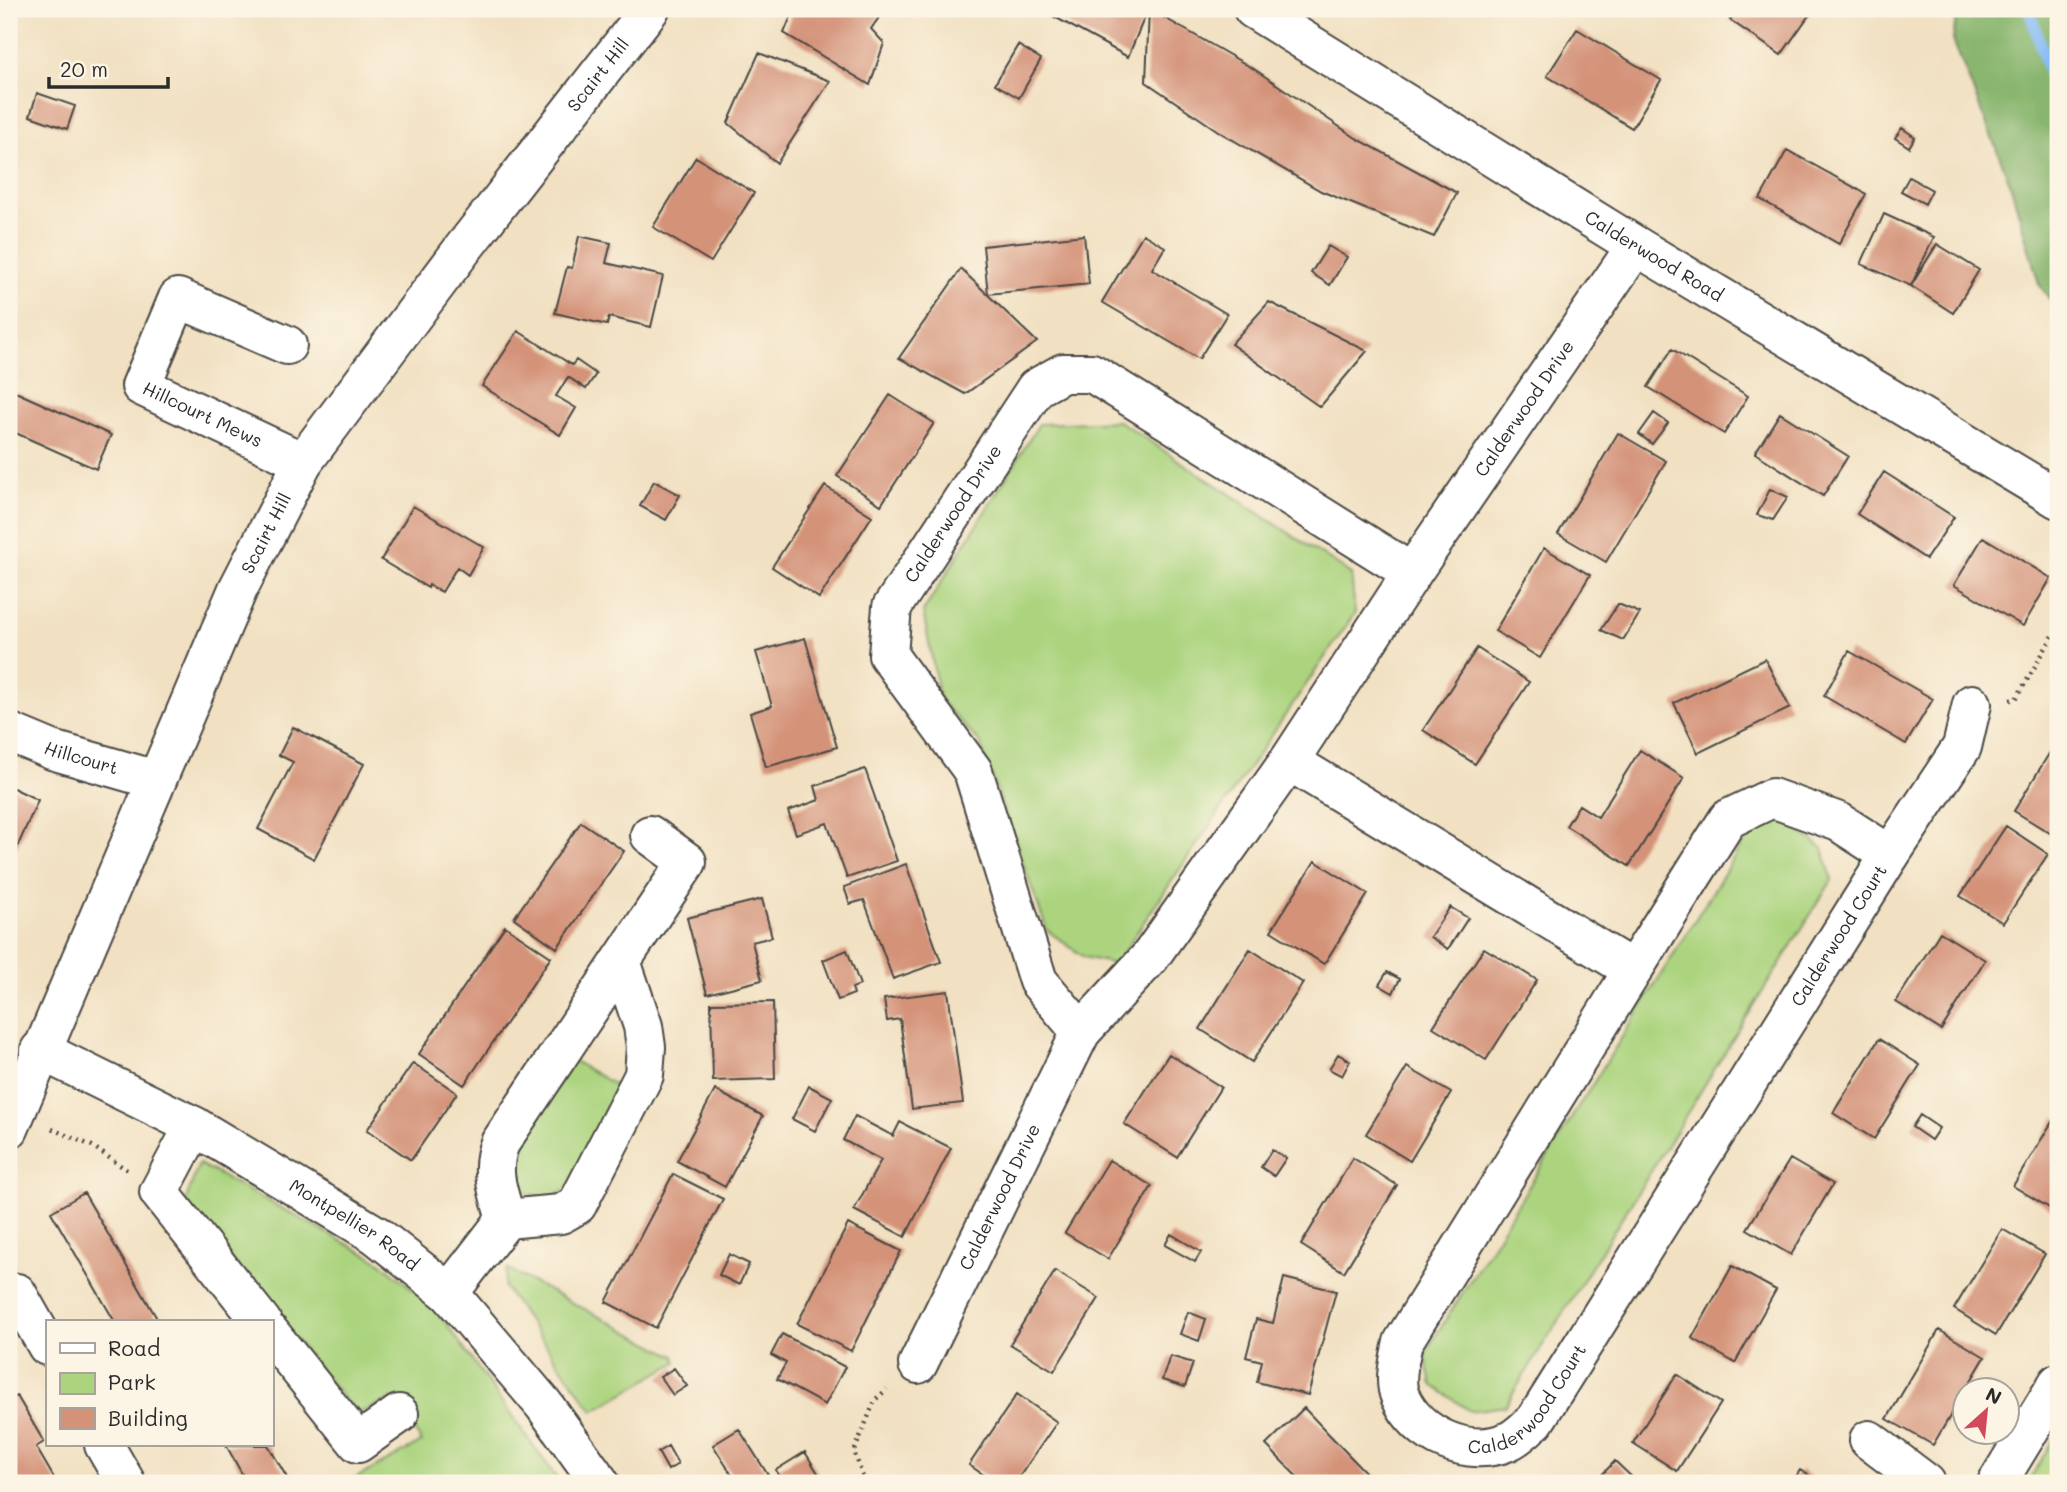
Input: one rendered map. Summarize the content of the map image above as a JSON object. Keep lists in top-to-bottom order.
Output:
{
  "streets": {
    "street": [
      "Scairt Hill",
      "Calderwood Road",
      "Calderwood Drive",
      "Hillcourt Mews",
      "Hillcourt",
      "Calderwood Court",
      "Montpellier Road"
    ]
  },
  "crossings": [
    ["Scairt Hill", "Hillcourt Mews"],
    ["Scairt Hill", "Hillcourt"],
    ["Scairt Hill", "Montpellier Road"],
    ["Calderwood Road", "Calderwood Drive"]
  ],
  "legend": ["Road", "Park", "Building"],
  "scale_bar": "20 m",
  "north": "top right"
}
